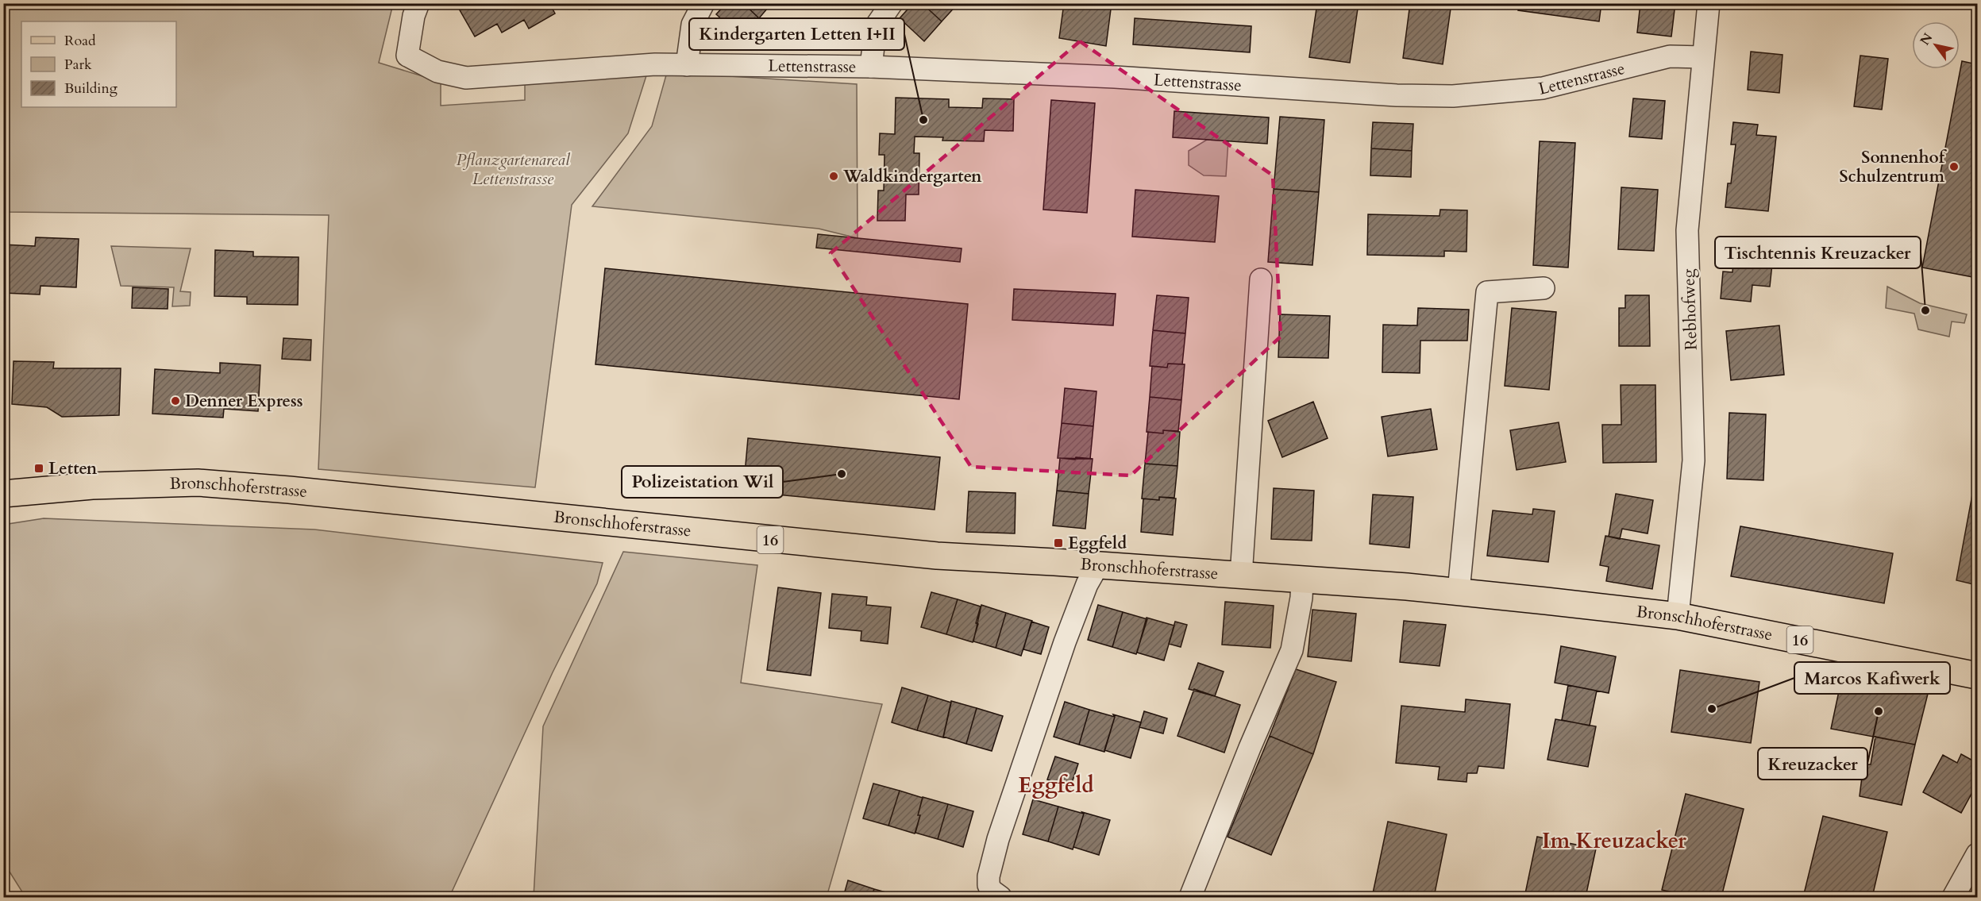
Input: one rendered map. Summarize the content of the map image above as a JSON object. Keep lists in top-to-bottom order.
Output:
{
  "streets": {
    "main road": ["Bronschhoferstrasse", "16"],
    "street": ["Lettenstrasse", "Rebhofweg"]
  },
  "crossings": [
    ["Lettenstrasse", "Rebhofweg"],
    ["Rebhofweg", "Bronschhoferstrasse"]
  ],
  "districts": ["Eggfeld", "Im Kreuzacker"],
  "parks": ["Pflanzgartenareal Lettenstrasse"],
  "places": {
    "other": [
      "Kindergarten Letten I+II",
      "Sonnenhof Schulzentrum",
      "Waldkindergarten",
      "Tischtennis Kreuzacker",
      "Denner Express",
      "Polizeistation Wil",
      "Marcos Kafiwerk",
      "Kreuzacker"
    ],
    "transit": ["Letten", "Eggfeld"]
  },
  "legend": ["Road", "Park", "Building"],
  "north": "top left"
}
